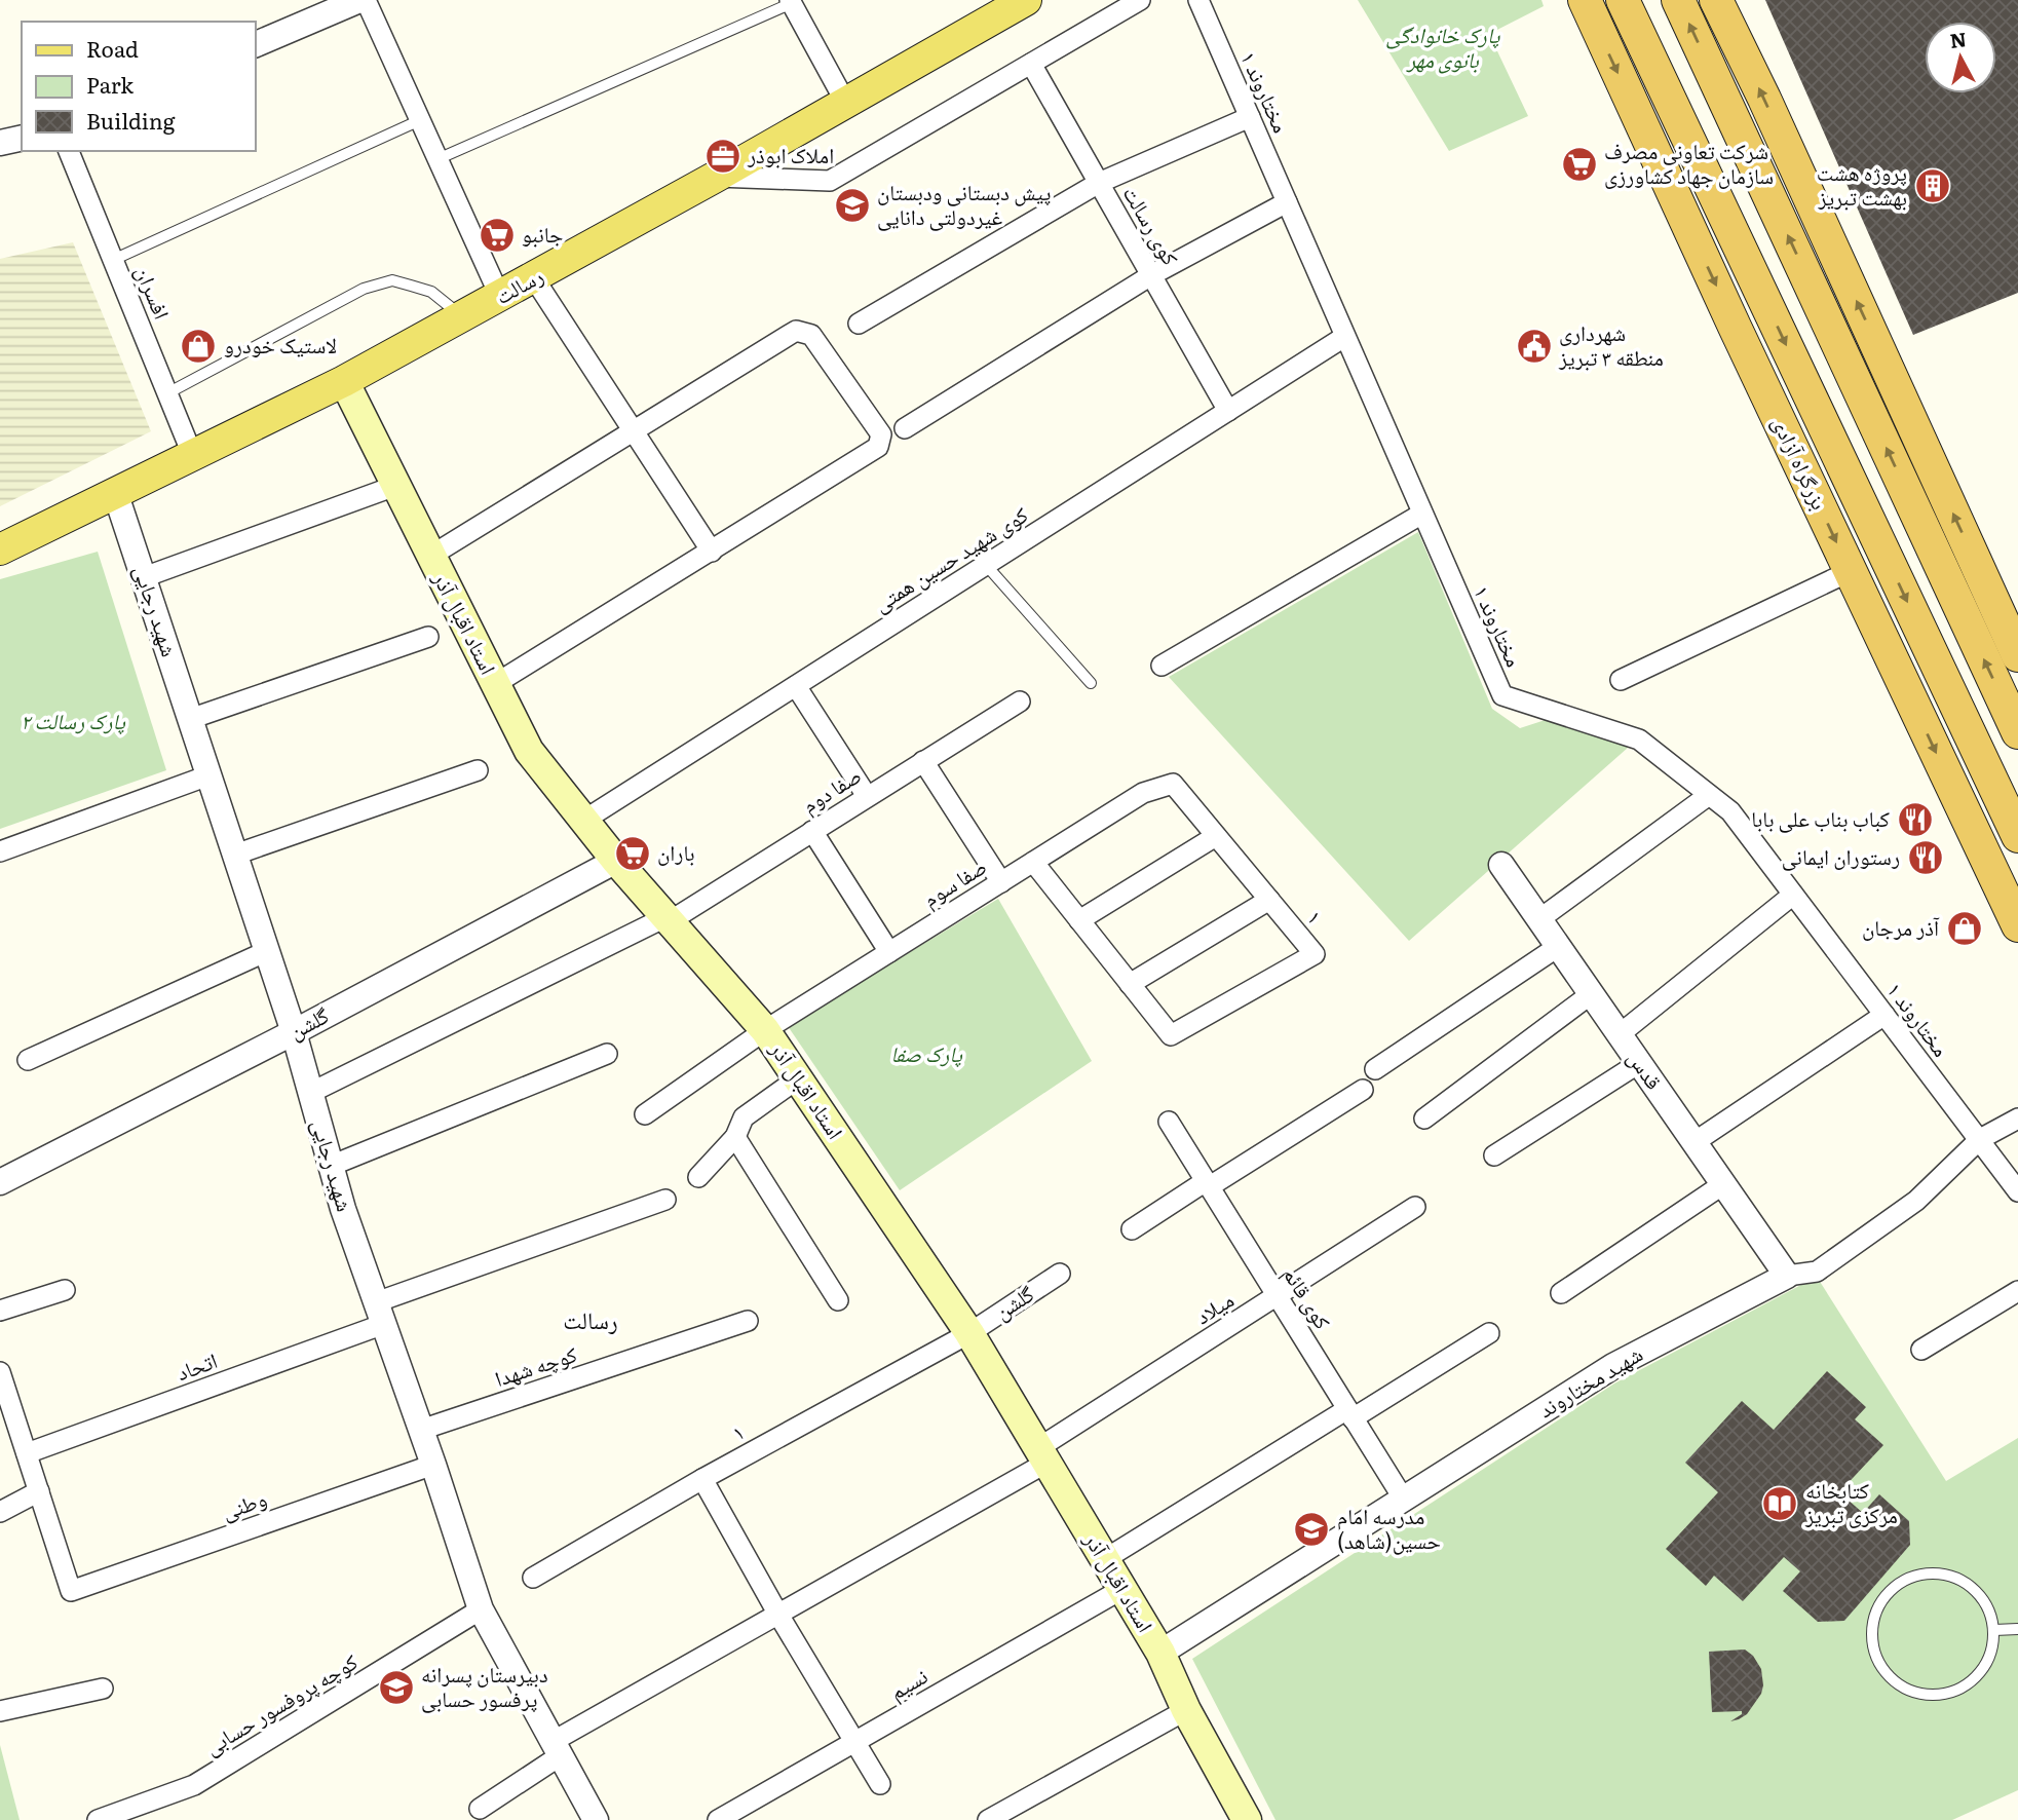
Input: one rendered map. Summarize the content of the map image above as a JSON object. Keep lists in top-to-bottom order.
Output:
{
  "streets": {
    "highway": ["بزرگراه آزادی"],
    "main road": ["رسالت", "استاد اقبال آذر"],
    "street": [
      "مختاروند ۱",
      "کوی رسالت",
      "افسران",
      "کوی شهید حسین همتی",
      "شهید رجایی",
      "صفا دوم",
      "صفا سوم",
      "۱",
      "گلشن",
      "قدس",
      "کوی قائم",
      "میلاد",
      "اتحاد",
      "کوچه شهدا",
      "شهید مختاروند",
      "وطنی",
      "نسیم",
      "کوچه پروفسور حسابی"
    ]
  },
  "crossings": [
    ["مختاروند ۱", "کوی شهید حسین همتی"],
    ["مختاروند ۱", "شهید مختاروند"],
    ["کوی رسالت", "کوی شهید حسین همتی"],
    ["رسالت", "افسران"],
    ["رسالت", "شهید رجایی"],
    ["رسالت", "استاد اقبال آذر"],
    ["کوی شهید حسین همتی", "استاد اقبال آذر"],
    ["شهید رجایی", "صفا دوم"],
    ["شهید رجایی", "گلشن"],
    ["شهید رجایی", "میلاد"],
    ["شهید رجایی", "اتحاد"],
    ["شهید رجایی", "کوچه شهدا"],
    ["شهید رجایی", "وطنی"],
    ["شهید رجایی", "کوچه پروفسور حسابی"],
    ["استاد اقبال آذر", "صفا دوم"],
    ["استاد اقبال آذر", "صفا سوم"],
    ["استاد اقبال آذر", "۱"],
    ["استاد اقبال آذر", "گلشن"],
    ["استاد اقبال آذر", "میلاد"],
    ["استاد اقبال آذر", "شهید مختاروند"],
    ["استاد اقبال آذر", "نسیم"],
    ["صفا سوم", "۱"],
    ["۱", "گلشن"],
    ["قدس", "شهید مختاروند"],
    ["کوی قائم", "میلاد"],
    ["کوی قائم", "شهید مختاروند"]
  ],
  "districts": ["رسالت"],
  "parks": ["پارک خانوادگی بانوی مهر", "پارک رسالت ۲", "پارک صفا"],
  "places": {
    "office": ["املاک ابوذر"],
    "supermarket": ["شرکت تعاونی مصرف سازمان جهاد کشاورزی", "جانبو", "باران"],
    "building": ["پروژه هشت بهشت تبریز"],
    "school or university": ["پیش دبستانی ودبستان غیردولتی دانایی", "مدرسه امام حسین(شاهد)", "دبیرستان پسرانه پرفسور حسابی"],
    "shop": ["لاستیک خودرو", "آذر مرجان"],
    "public building": ["شهرداری منطقه ۳ تبریز"],
    "restaurant": ["کباب بناب علی بابا", "رستوران ایمانی"],
    "library": ["کتابخانه مرکزى تبریز"]
  },
  "legend": ["Road", "Park", "Building"],
  "north": "top"
}
